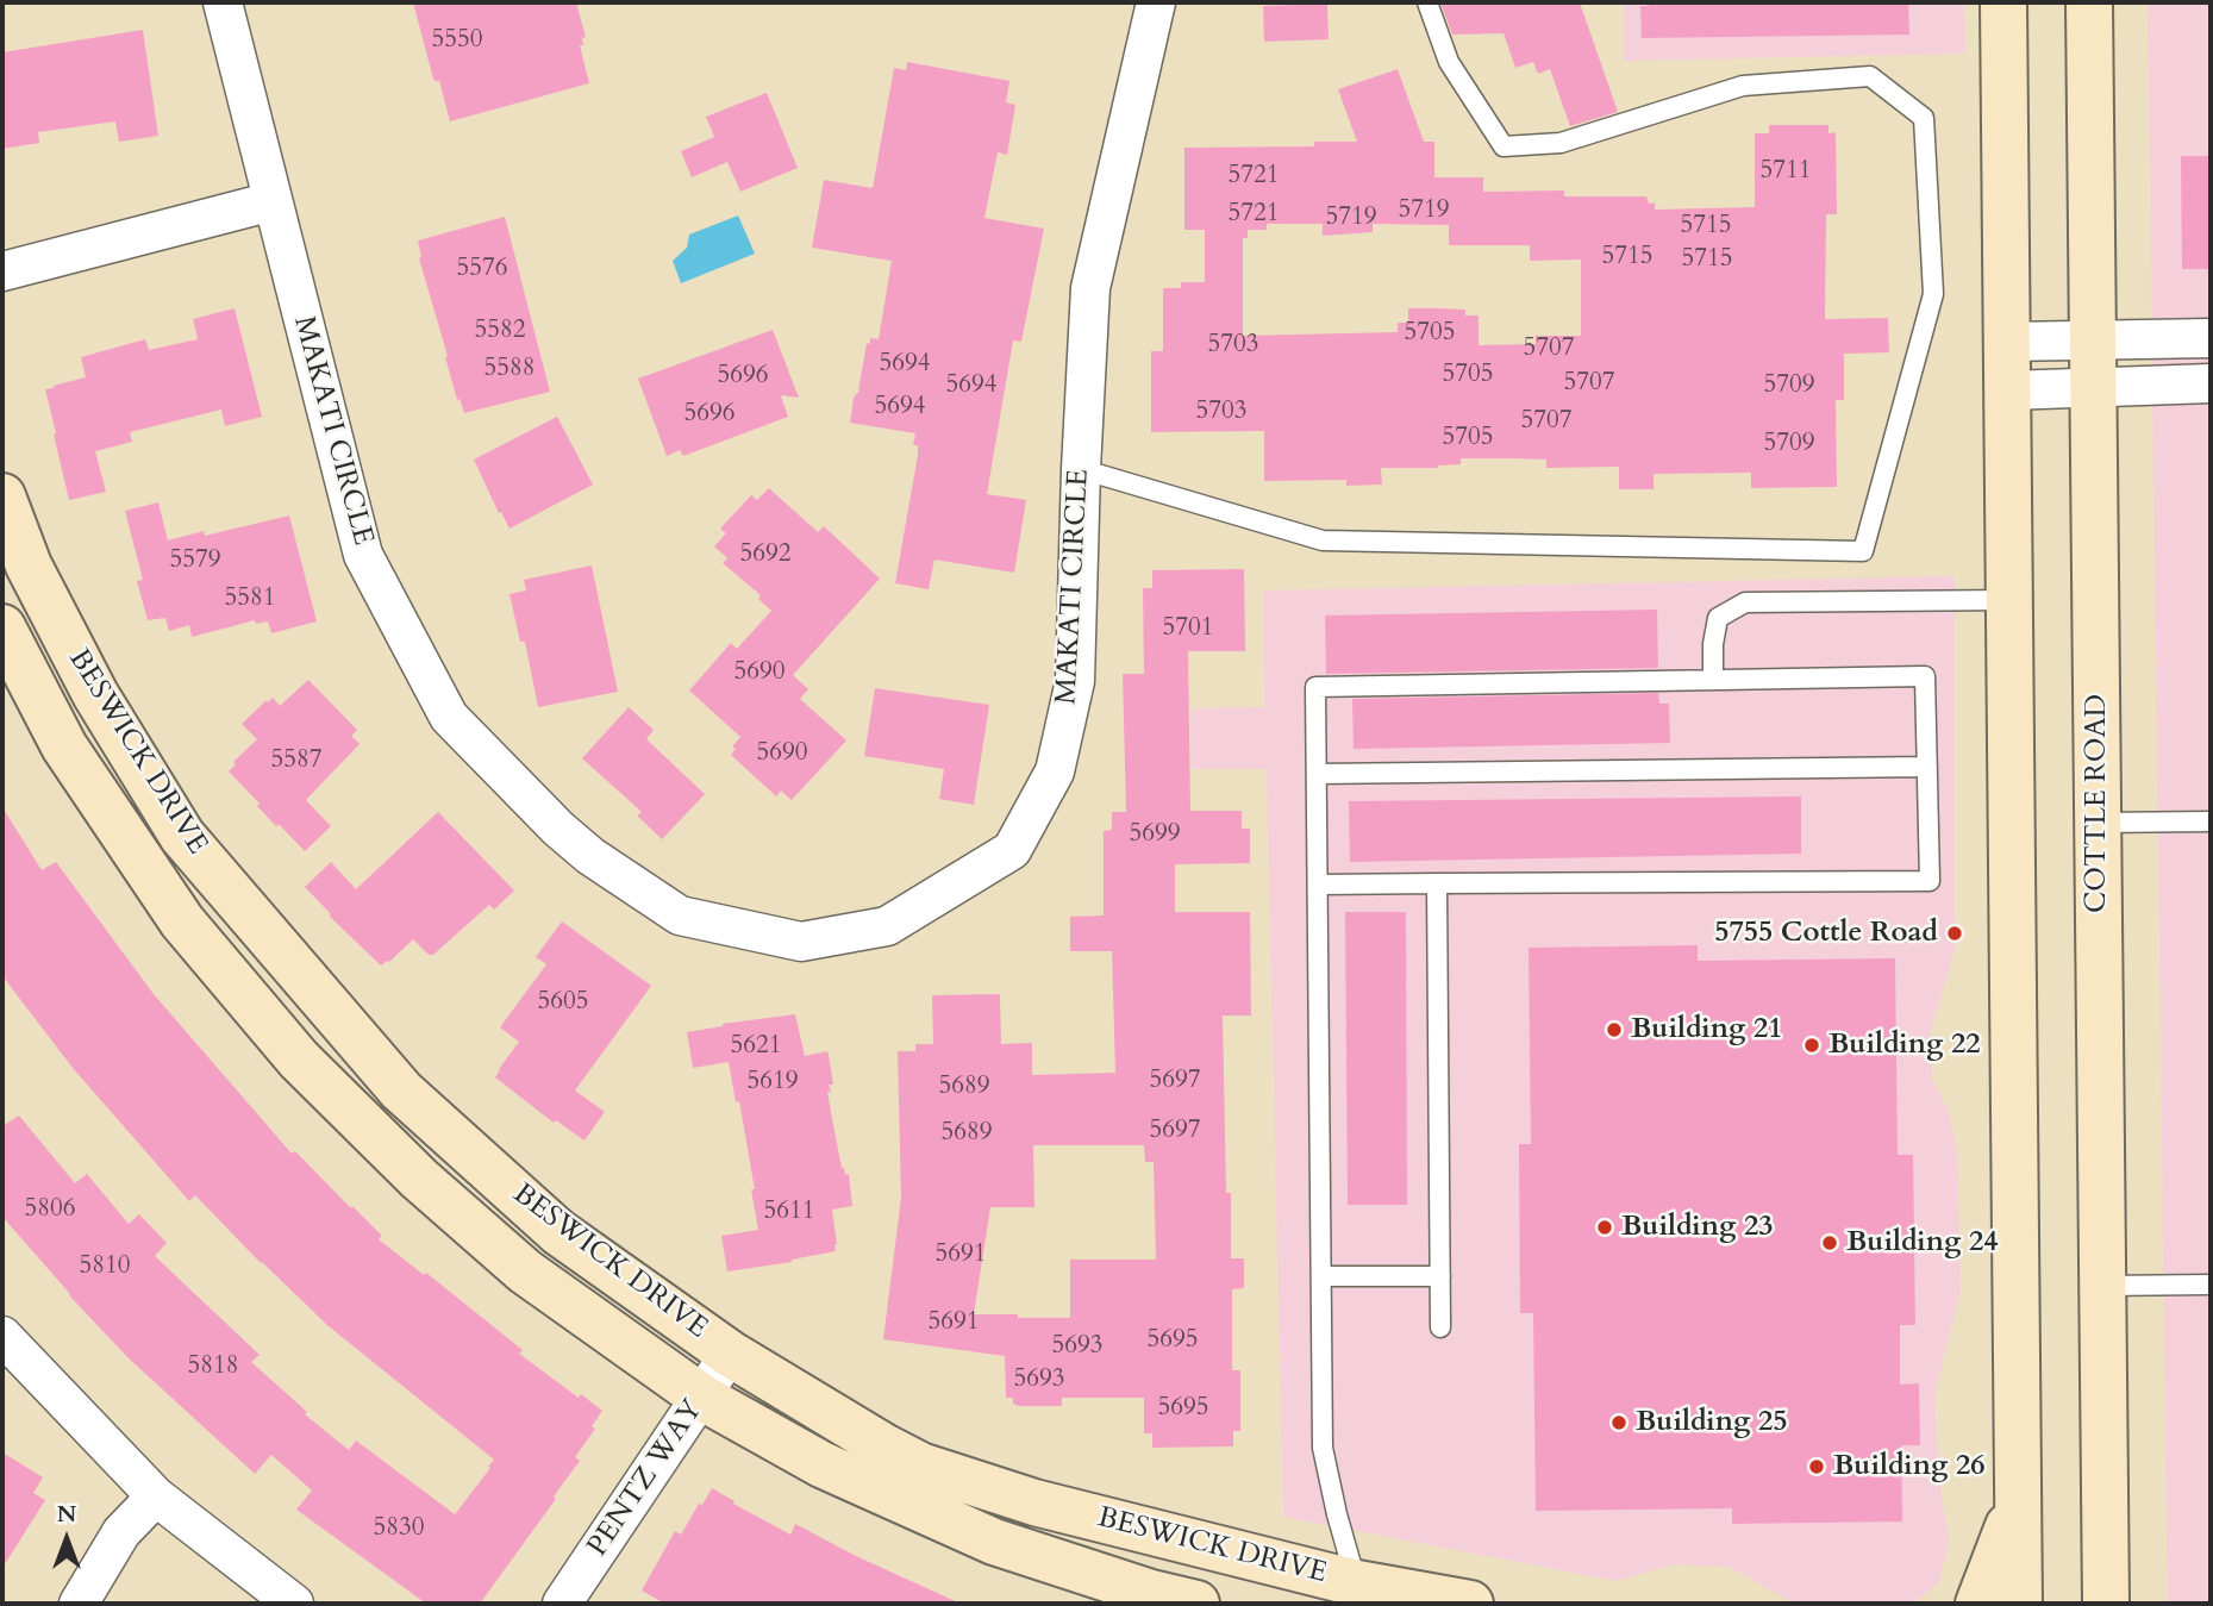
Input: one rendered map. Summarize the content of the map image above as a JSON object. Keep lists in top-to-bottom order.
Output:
{
  "streets": {
    "street": [
      "MAKATI CIRCLE",
      "BESWICK DRIVE",
      "COTTLE ROAD",
      "PENTZ WAY"
    ]
  },
  "crossings": [
    ["BESWICK DRIVE", "PENTZ WAY"]
  ],
  "places": [
    "5755 Cottle Road",
    "Building 21",
    "Building 22",
    "Building 23",
    "Building 24",
    "Building 25",
    "Building 26"
  ],
  "house_numbers": [
    "5550",
    "5711",
    "5721",
    "5719",
    "5721",
    "5719",
    "5715",
    "5715",
    "5715",
    "5576",
    "5582",
    "5705",
    "5703",
    "5707",
    "5694",
    "5588",
    "5705",
    "5696",
    "5707",
    "5694",
    "5709",
    "5694",
    "5703",
    "5696",
    "5707",
    "5705",
    "5709",
    "5692",
    "5579",
    "5581",
    "5701",
    "5690",
    "5690",
    "5587",
    "5699",
    "5605",
    "5621",
    "5697",
    "5619",
    "5689",
    "5697",
    "5689",
    "5806",
    "5611",
    "5691",
    "5810",
    "5691",
    "5695",
    "5693",
    "5818",
    "5693",
    "5695",
    "5830"
  ],
  "north": "top"
}
